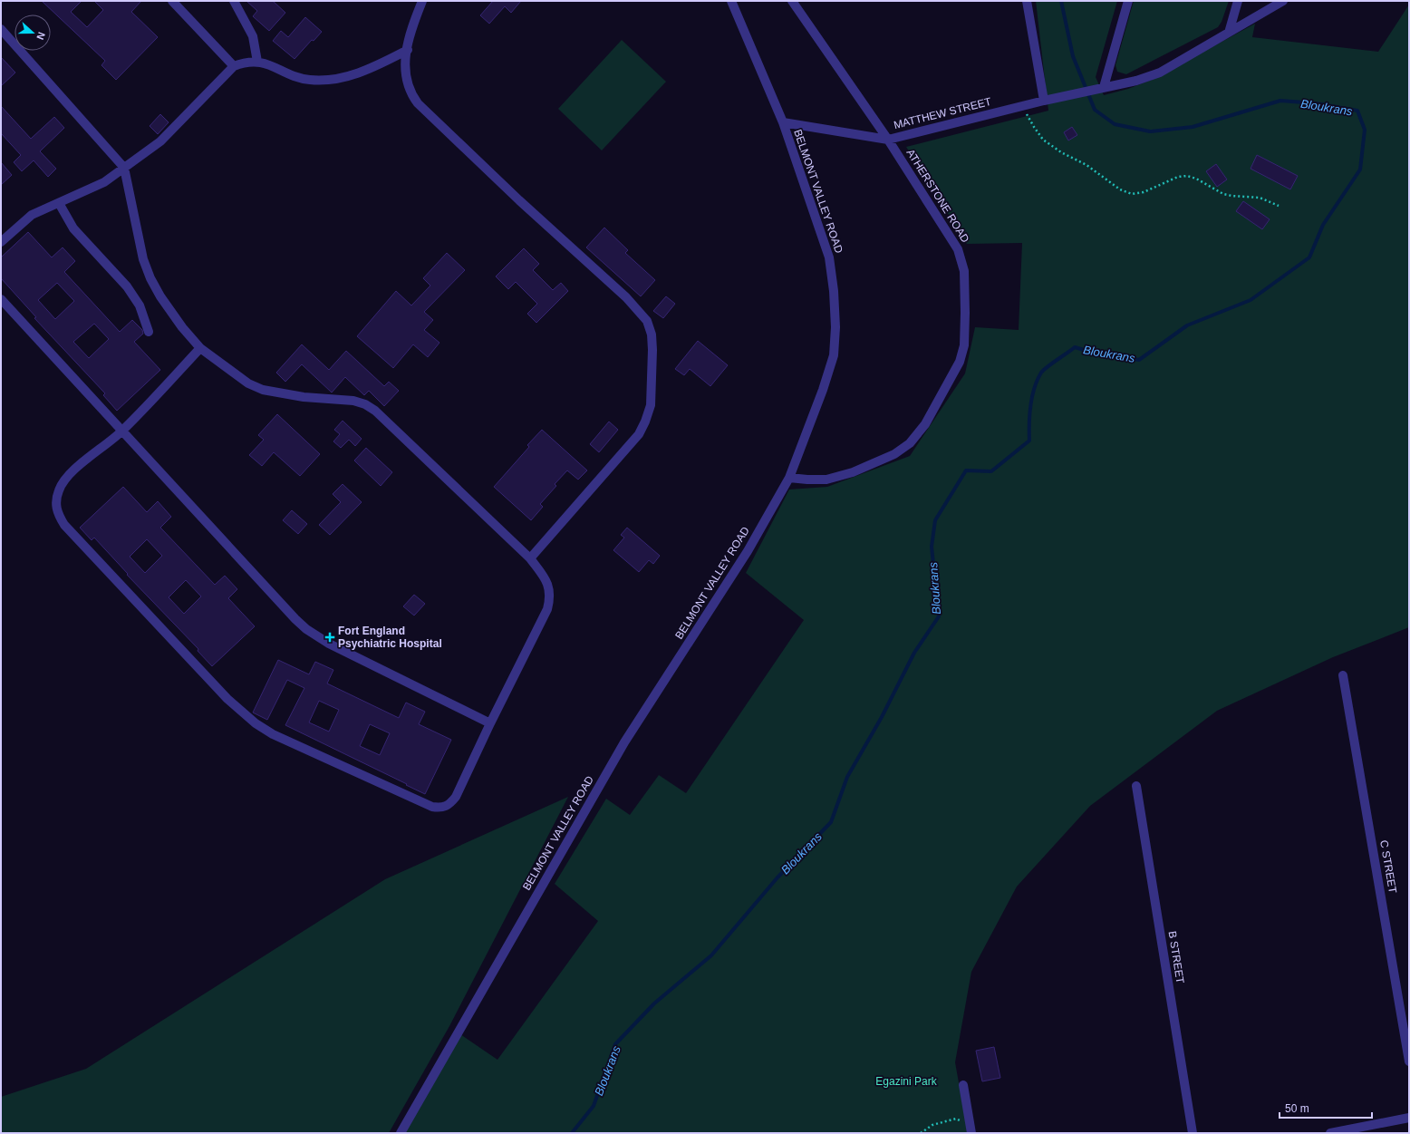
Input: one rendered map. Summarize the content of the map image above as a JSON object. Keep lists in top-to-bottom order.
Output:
{
  "streets": {
    "street": [
      "MATTHEW STREET",
      "BELMONT VALLEY ROAD",
      "ATHERSTONE ROAD",
      "C STREET",
      "B STREET"
    ]
  },
  "crossings": [
    ["MATTHEW STREET", "BELMONT VALLEY ROAD"],
    ["MATTHEW STREET", "ATHERSTONE ROAD"],
    ["BELMONT VALLEY ROAD", "ATHERSTONE ROAD"]
  ],
  "water": ["Bloukrans"],
  "parks": ["Egazini Park"],
  "places": {
    "health": ["Fort England Psychiatric Hospital"]
  },
  "scale_bar": "50 m",
  "north": "right"
}
